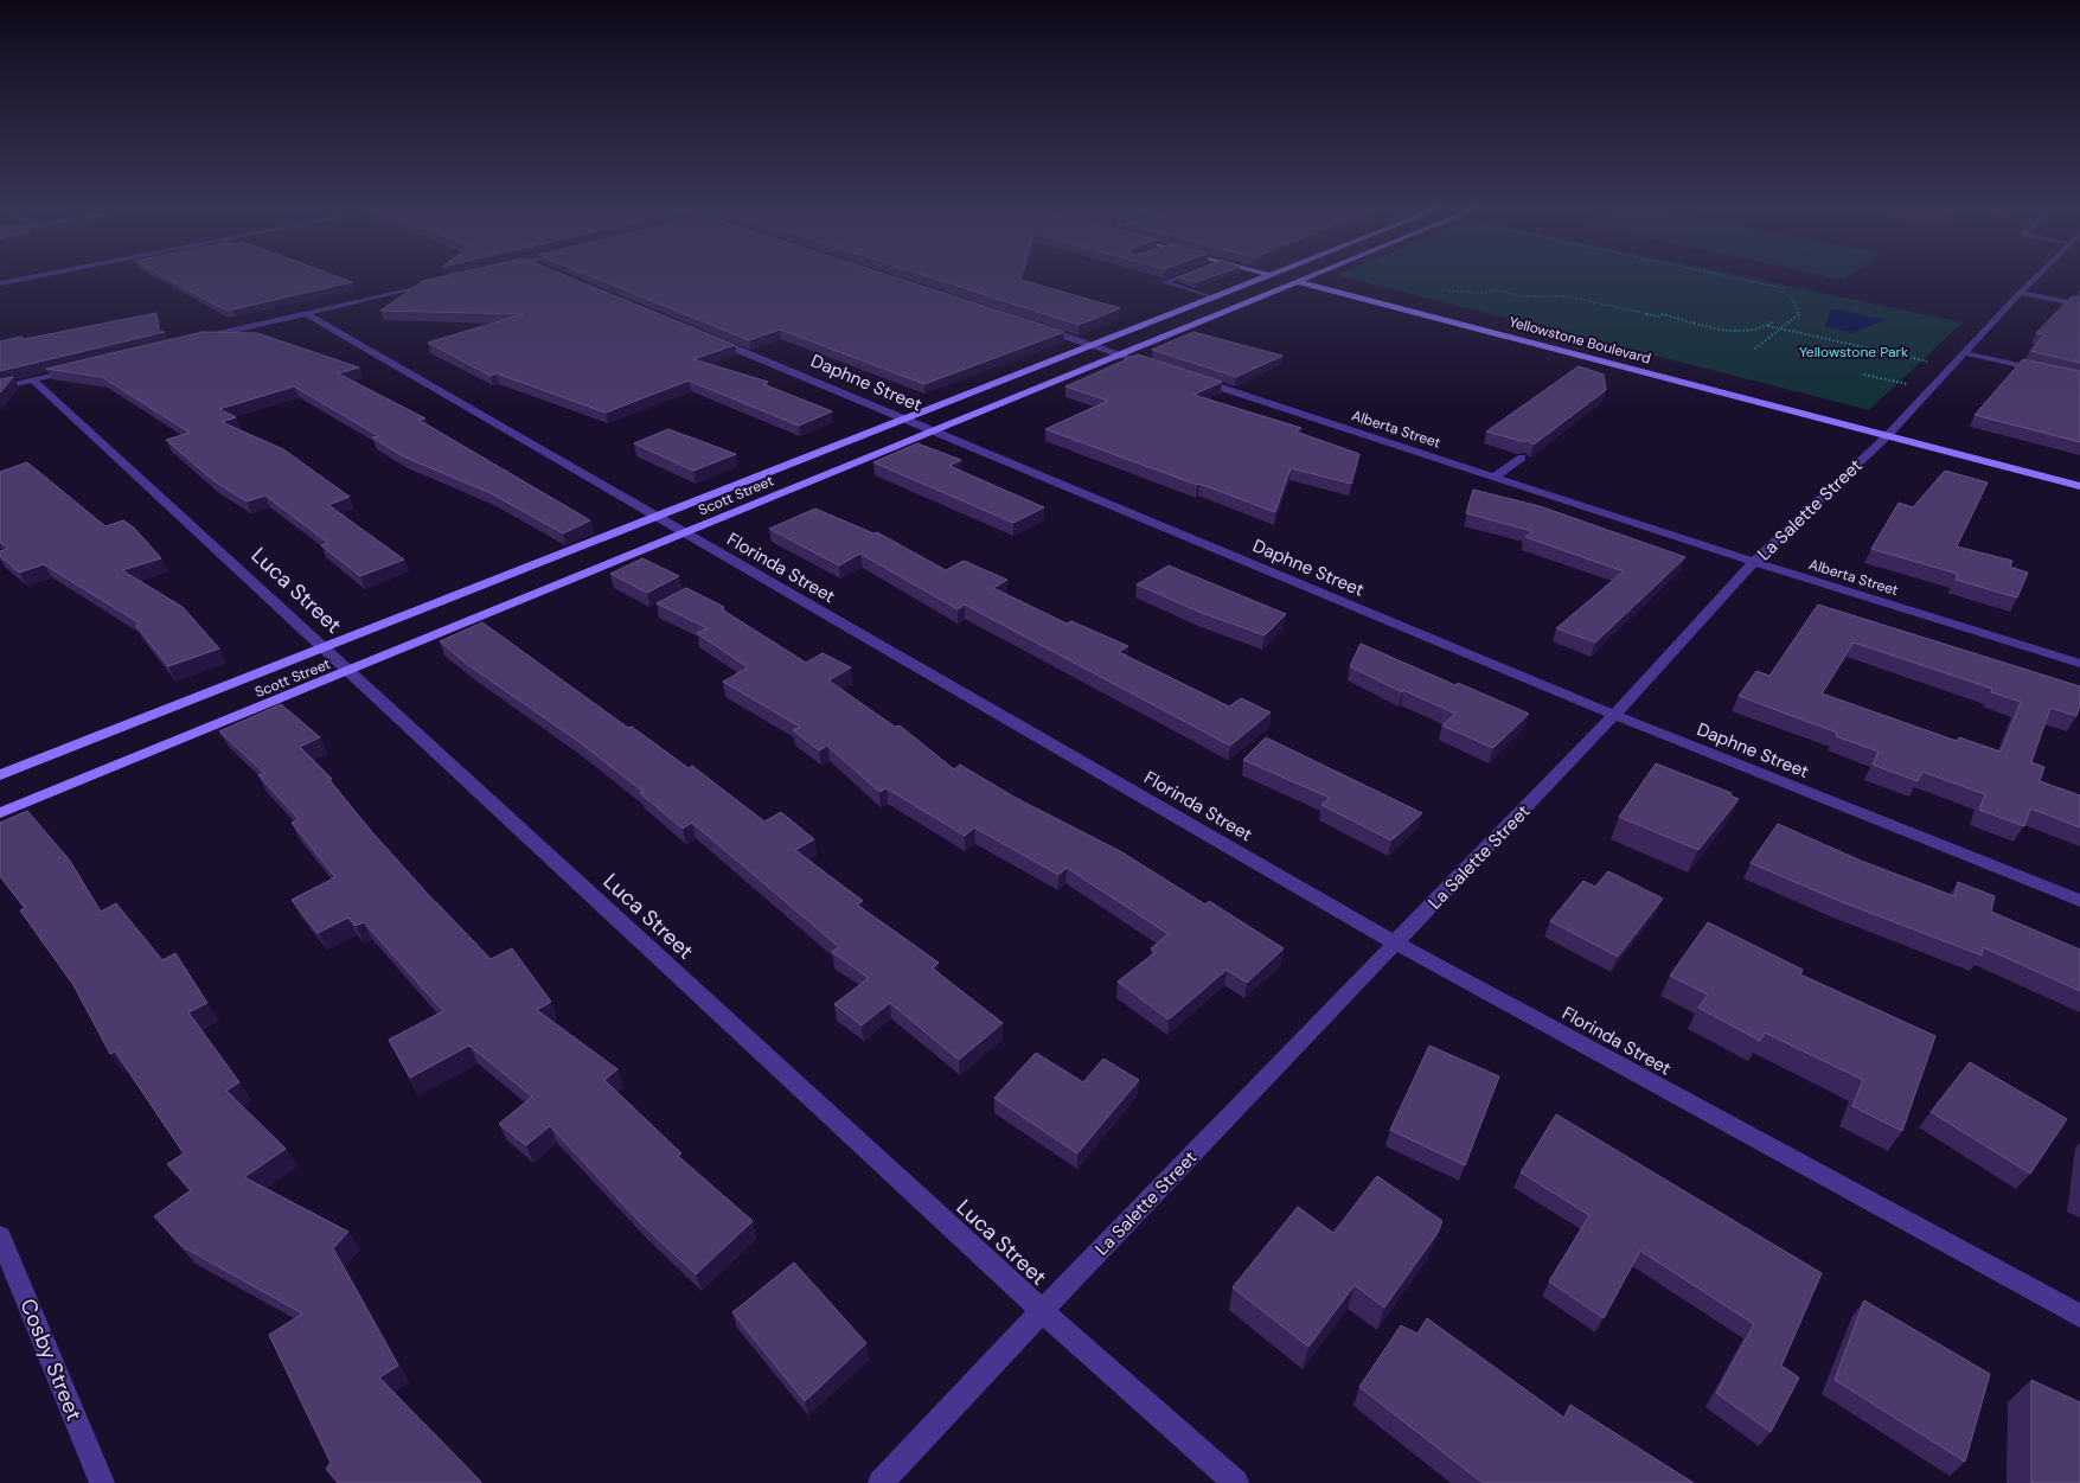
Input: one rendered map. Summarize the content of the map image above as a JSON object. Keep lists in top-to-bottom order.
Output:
{
  "streets": {
    "main road": ["Yellowstone Boulevard", "Scott Street"],
    "street": [
      "Daphne Street",
      "Alberta Street",
      "La Salette Street",
      "Florinda Street",
      "Luca Street",
      "Cosby Street"
    ]
  },
  "crossings": [
    ["Yellowstone Boulevard", "Scott Street"],
    ["Yellowstone Boulevard", "La Salette Street"],
    ["Daphne Street", "Scott Street"],
    ["Daphne Street", "La Salette Street"],
    ["Alberta Street", "La Salette Street"],
    ["Scott Street", "Florinda Street"],
    ["Scott Street", "Luca Street"],
    ["La Salette Street", "Florinda Street"],
    ["La Salette Street", "Luca Street"]
  ],
  "parks": ["Yellowstone Park"]
}
